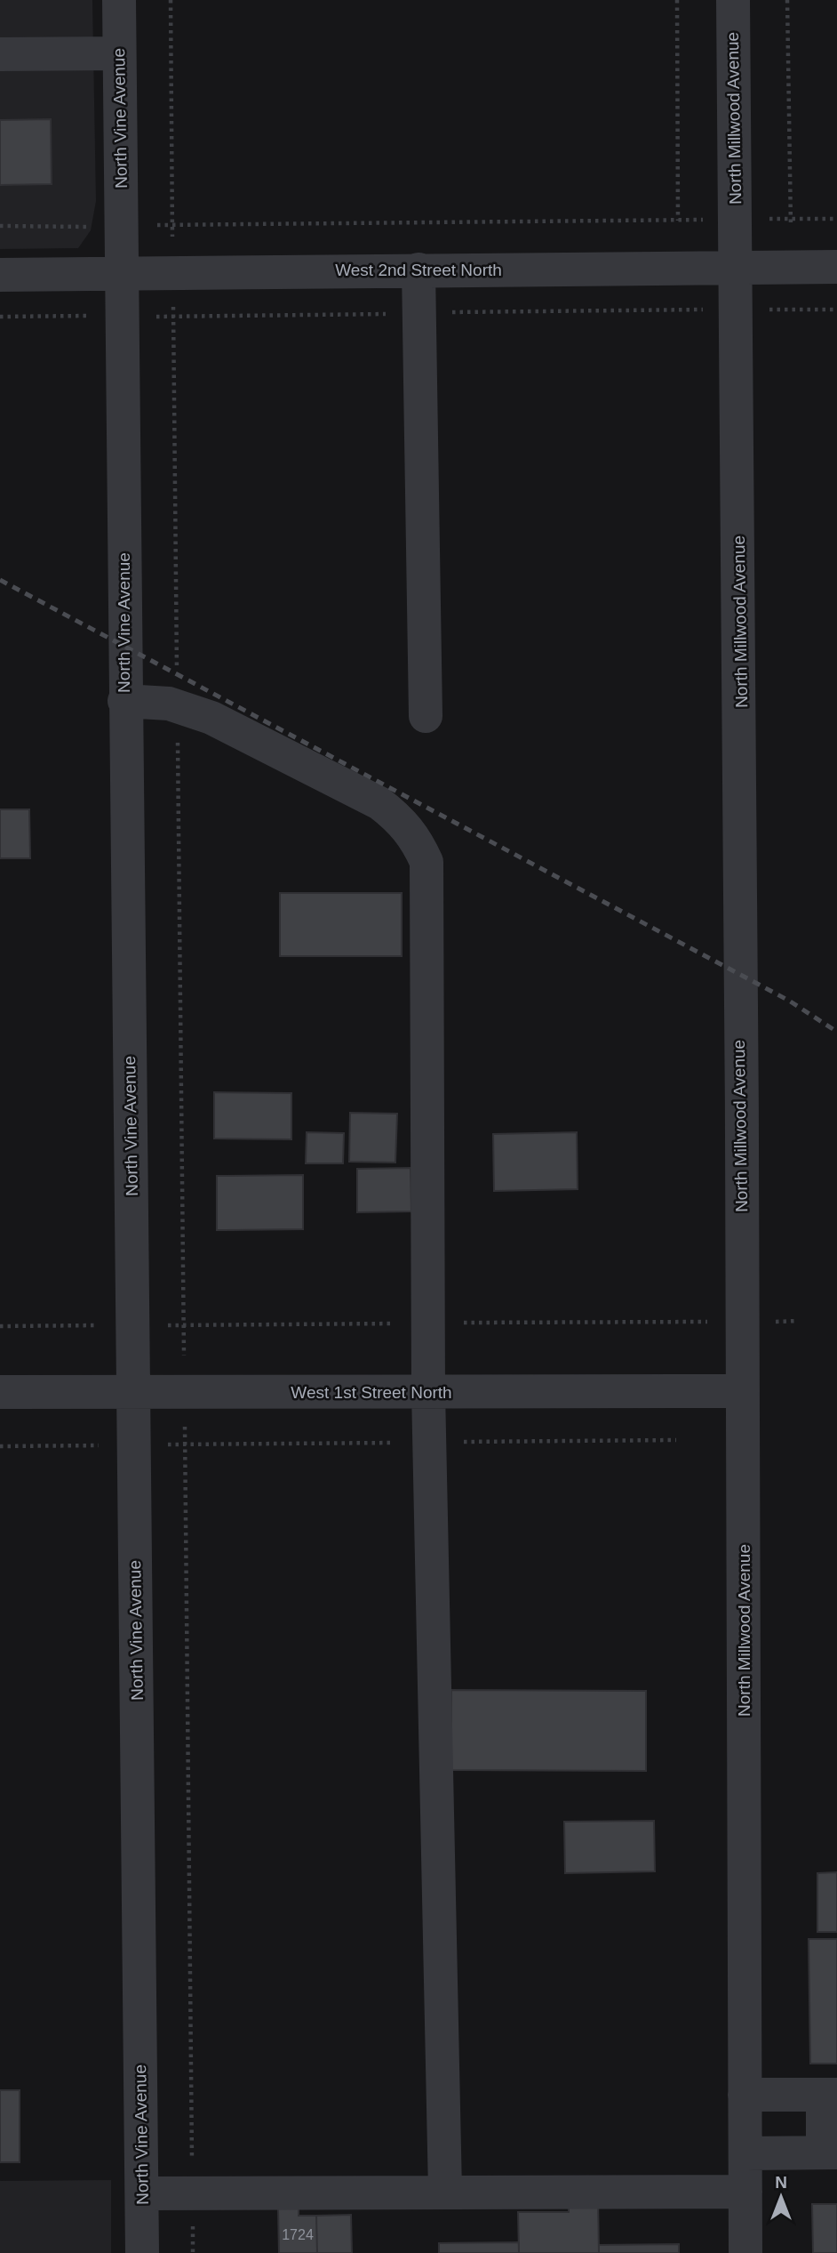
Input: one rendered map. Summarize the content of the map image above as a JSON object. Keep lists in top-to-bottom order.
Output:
{
  "streets": {
    "street": [
      "North Vine Avenue",
      "North Millwood Avenue",
      "West 2nd Street North",
      "West 1st Street North"
    ]
  },
  "crossings": [
    ["North Vine Avenue", "West 2nd Street North"],
    ["North Vine Avenue", "West 1st Street North"],
    ["North Millwood Avenue", "West 2nd Street North"],
    ["North Millwood Avenue", "West 1st Street North"]
  ],
  "house_numbers": ["1724"],
  "north": "top"
}
